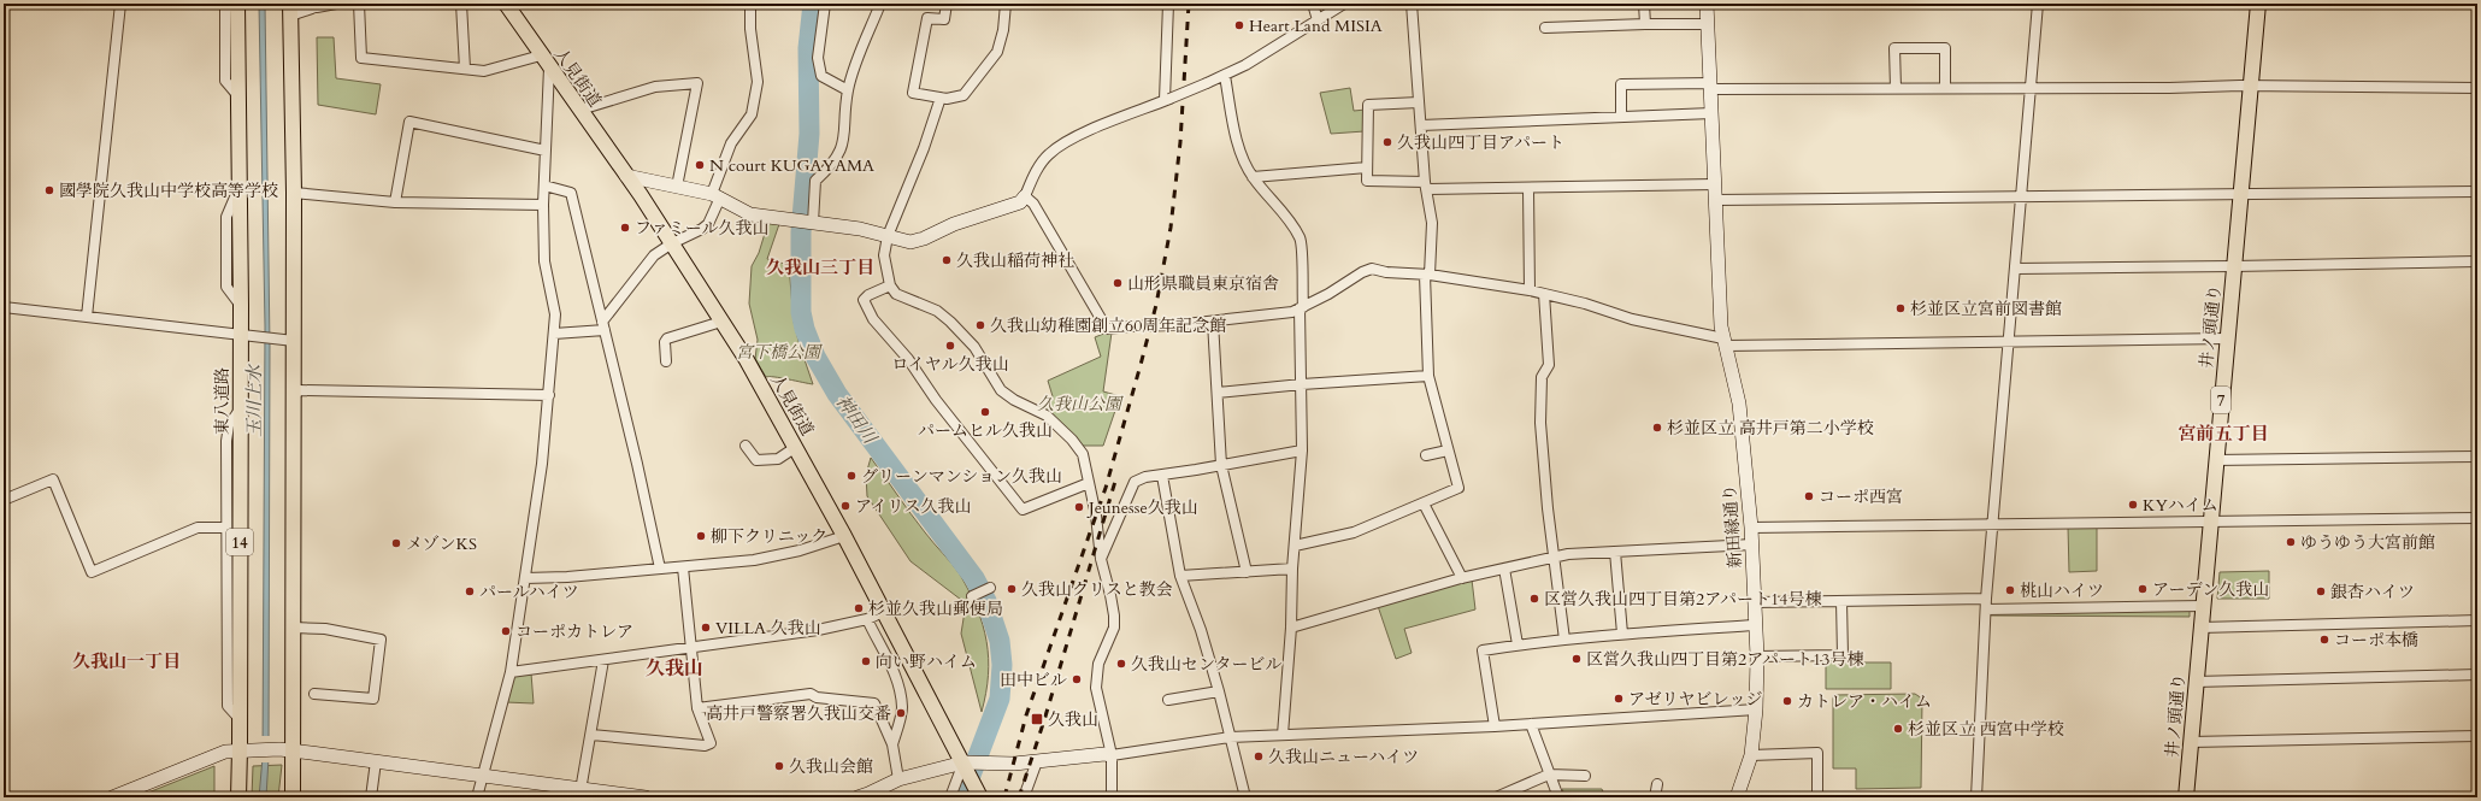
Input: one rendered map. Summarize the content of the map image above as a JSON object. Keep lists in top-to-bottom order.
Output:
{
  "streets": {
    "main road": [
      "人見街道",
      "井ノ頭通り",
      "7",
      "東八道路",
      "14"
    ],
    "street": ["新田縁通り"]
  },
  "districts": [
    "久我山三丁目",
    "宮前五丁目",
    "久我山一丁目",
    "久我山"
  ],
  "water": ["玉川上水", "神田川"],
  "parks": ["宮下橋公園", "久我山公園"],
  "places": {
    "other": [
      "Heart Land MISIA",
      "久我山四丁目アパート",
      "N court KUGAYAMA",
      "國學院久我山中学校高等学校",
      "ファミール久我山",
      "久我山稲荷神社",
      "山形県職員東京宿舎",
      "杉並区立宮前図書館",
      "久我山幼稚園創立60周年記念館",
      "ロイヤル久我山",
      "パームヒル久我山",
      "杉並区立 高井戸第二小学校",
      "グリーンマンション久我山",
      "コーポ西宮",
      "KYハイム",
      "アイリス久我山",
      "Jeunesse久我山",
      "柳下クリニック",
      "ゆうゆう大宮前館",
      "メゾンKS",
      "久我山クリスと教会",
      "アーデン久我山",
      "桃山ハイツ",
      "パールハイツ",
      "銀杏ハイツ",
      "区営久我山四丁目第2アパート14号棟",
      "杉並久我山郵便局",
      "VILLA 久我山",
      "コーポカトレア",
      "コーポ本橋",
      "区営久我山四丁目第2アパート13号棟",
      "向い野ハイム",
      "久我山センタービル",
      "田中ビル",
      "アゼリヤビレッジ",
      "カトレア・ハイム",
      "高井戸警察署久我山交番",
      "杉並区立 西宮中学校",
      "久我山ニューハイツ",
      "久我山会館"
    ],
    "transit": ["久我山"]
  }
}
